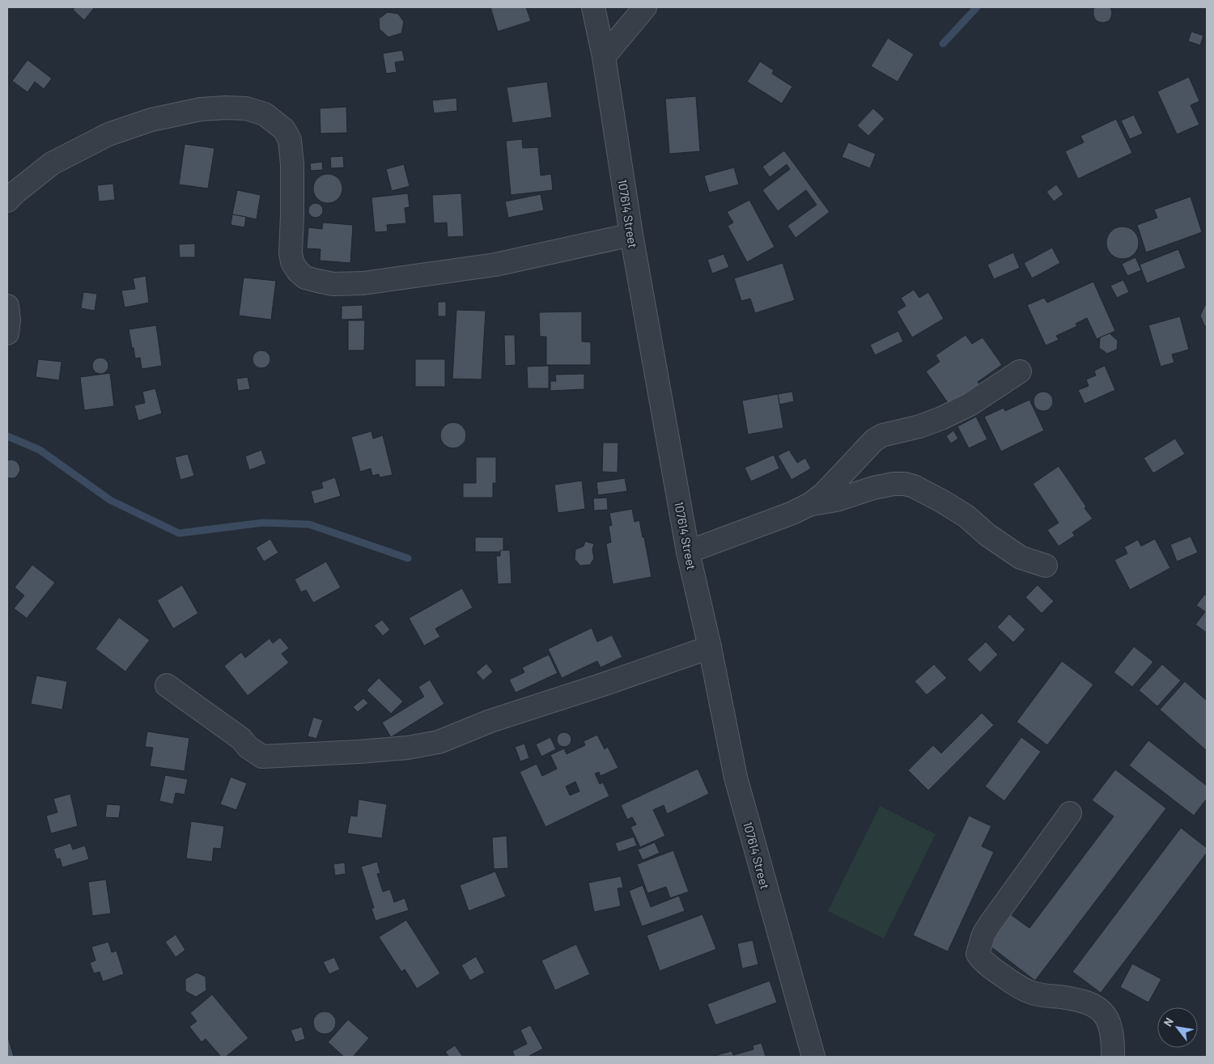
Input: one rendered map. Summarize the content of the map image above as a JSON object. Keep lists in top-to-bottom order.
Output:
{
  "streets": {
    "street": ["107614 Street"]
  },
  "north": "top left"
}
